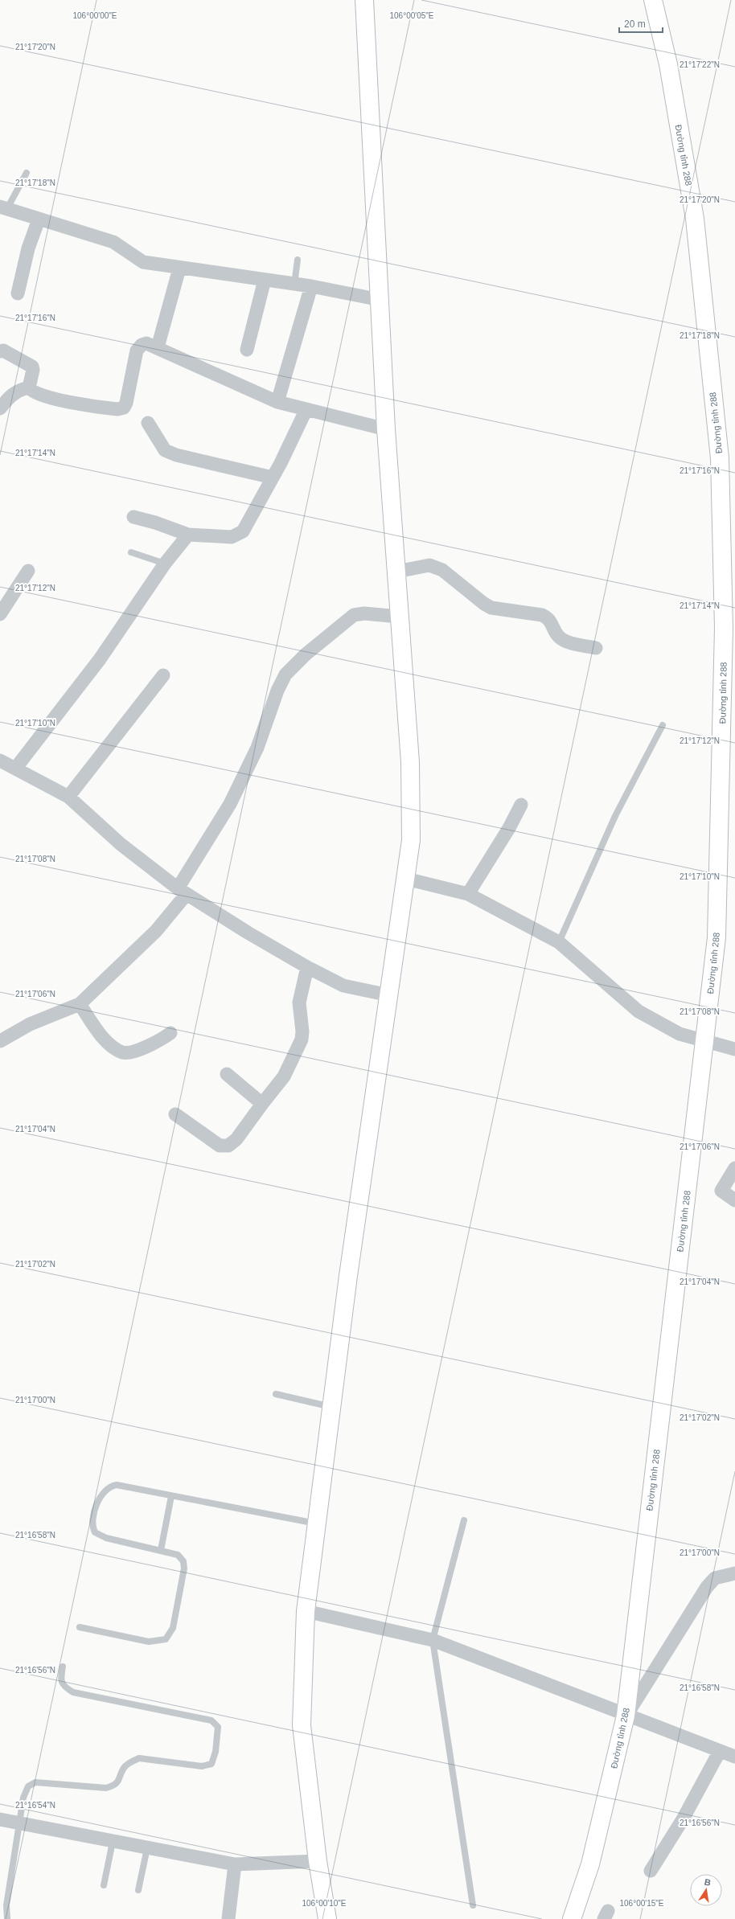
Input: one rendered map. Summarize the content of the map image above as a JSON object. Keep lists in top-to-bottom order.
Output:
{
  "streets": {
    "street": ["Đường tỉnh 288"]
  },
  "scale_bar": "20 m",
  "north": "top",
  "coordinates": [
    "106°00'00\"E",
    "106°00'05\"E",
    "21°17'20\"N",
    "21°17'22\"N",
    "21°17'18\"N",
    "21°17'16\"N",
    "21°17'14\"N",
    "21°17'12\"N",
    "21°17'10\"N",
    "21°17'08\"N",
    "21°17'06\"N",
    "21°17'04\"N",
    "21°17'02\"N",
    "21°17'00\"N",
    "21°16'58\"N",
    "21°16'56\"N",
    "21°16'54\"N",
    "106°00'10\"E",
    "106°00'15\"E"
  ]
}
